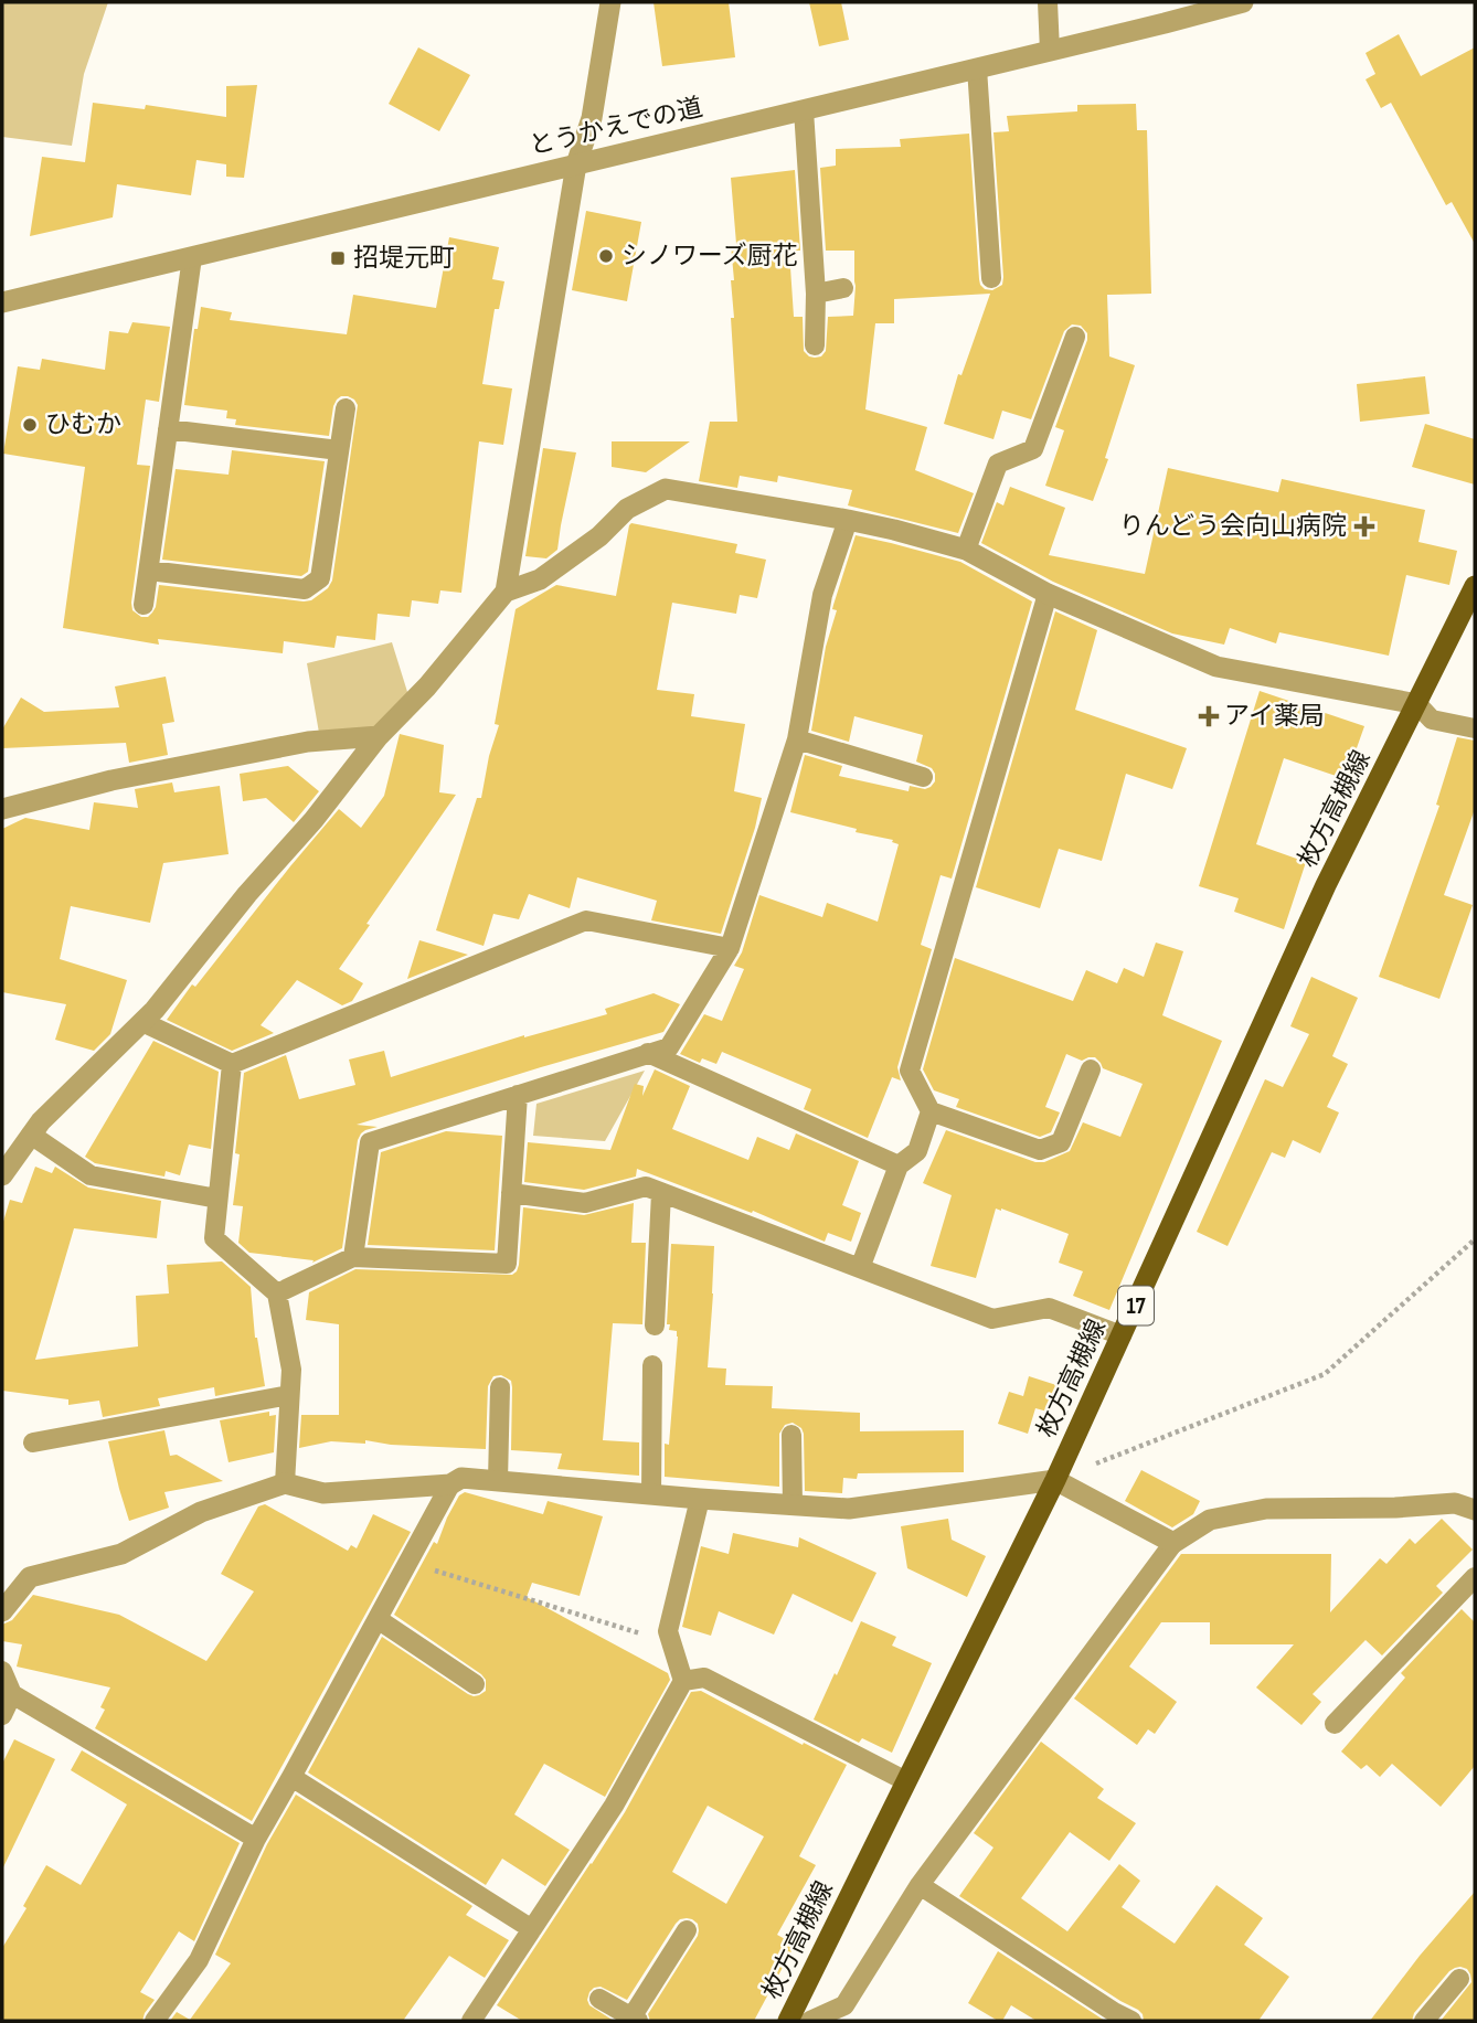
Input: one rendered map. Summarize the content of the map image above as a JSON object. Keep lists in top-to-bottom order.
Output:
{
  "streets": {
    "main road": ["枚方高槻線", "17"],
    "street": ["とうかえでの道"]
  },
  "places": {
    "other": ["シノワーズ厨花", "ひむか"],
    "transit": ["招堤元町"],
    "health": ["りんどう会向山病院", "アイ薬局"]
  }
}
